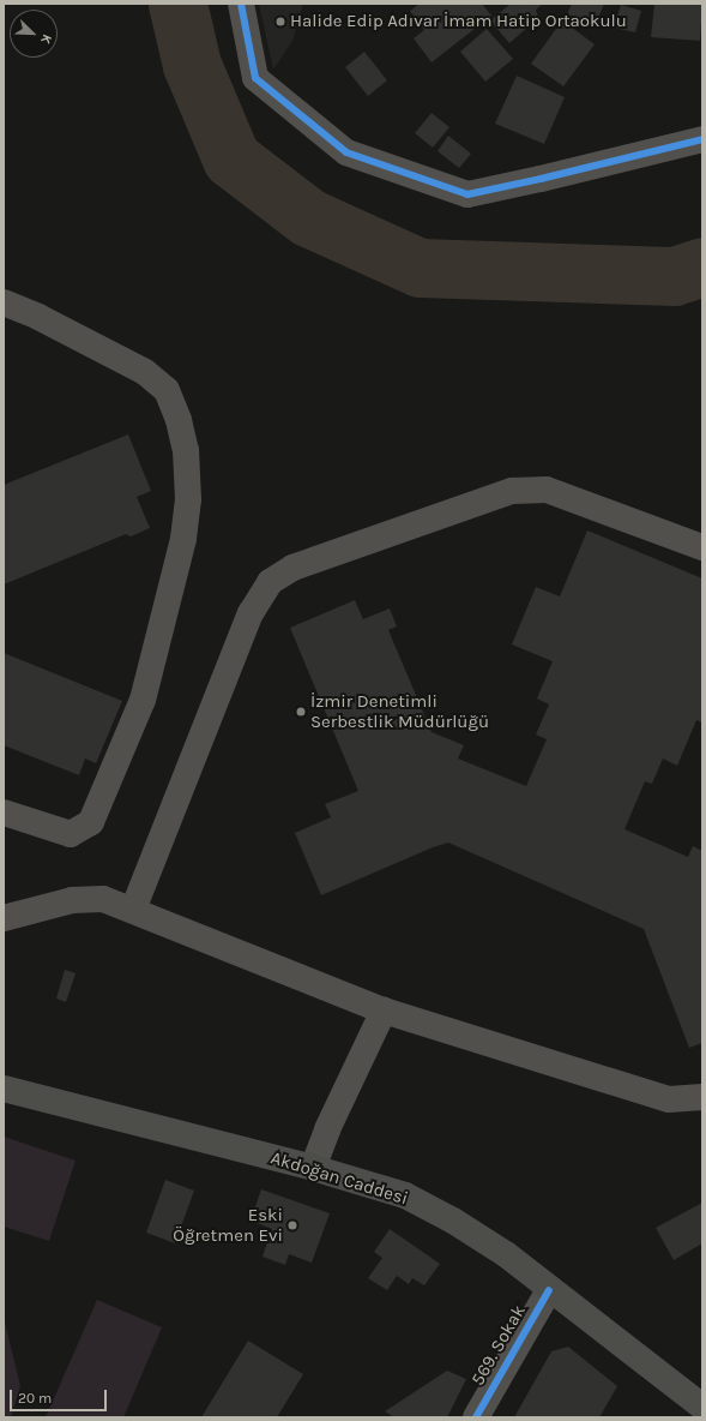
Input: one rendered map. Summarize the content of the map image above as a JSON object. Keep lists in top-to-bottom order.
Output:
{
  "streets": {
    "main road": ["Akdoğan Caddesi"],
    "street": ["569. Sokak"]
  },
  "crossings": [
    ["Akdoğan Caddesi", "569. Sokak"]
  ],
  "places": ["Halide Edip Adıvar İmam Hatip Ortaokulu", "İzmir Denetimli Serbestlik Müdürlüğü", "Eski Öğretmen Evi"],
  "scale_bar": "20 m",
  "north": "bottom right"
}
